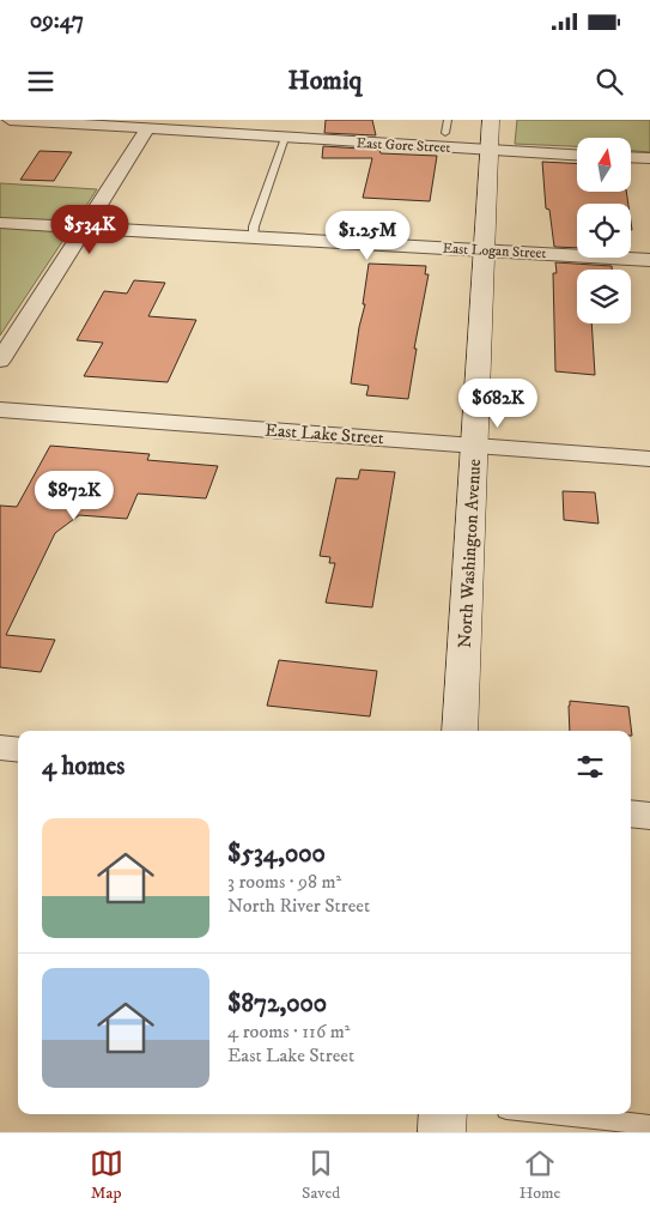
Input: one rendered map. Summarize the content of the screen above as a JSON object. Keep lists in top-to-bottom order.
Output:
{
  "streets": {
    "main road": ["North Washington Avenue"],
    "street": ["East Gore Street", "East Logan Street", "East Lake Street"]
  },
  "crossings": [
    ["East Gore Street", "North Washington Avenue"],
    ["East Logan Street", "North Washington Avenue"],
    ["East Lake Street", "North Washington Avenue"]
  ],
  "north": "top",
  "page": {
    "status": "09:47",
    "header": "Homiq",
    "price": [
      "$534K",
      "$1.25M",
      "$682K",
      "$872K"
    ],
    "heading": "4 homes",
    "list": [
      {
        "name": "$534,000",
        "note": "3 rooms · 98 m² · North River Street"
      },
      {
        "name": "$872,000",
        "note": "4 rooms · 116 m² · East Lake Street"
      }
    ],
    "tabs": ["Map", "Saved", "Home"]
  }
}
